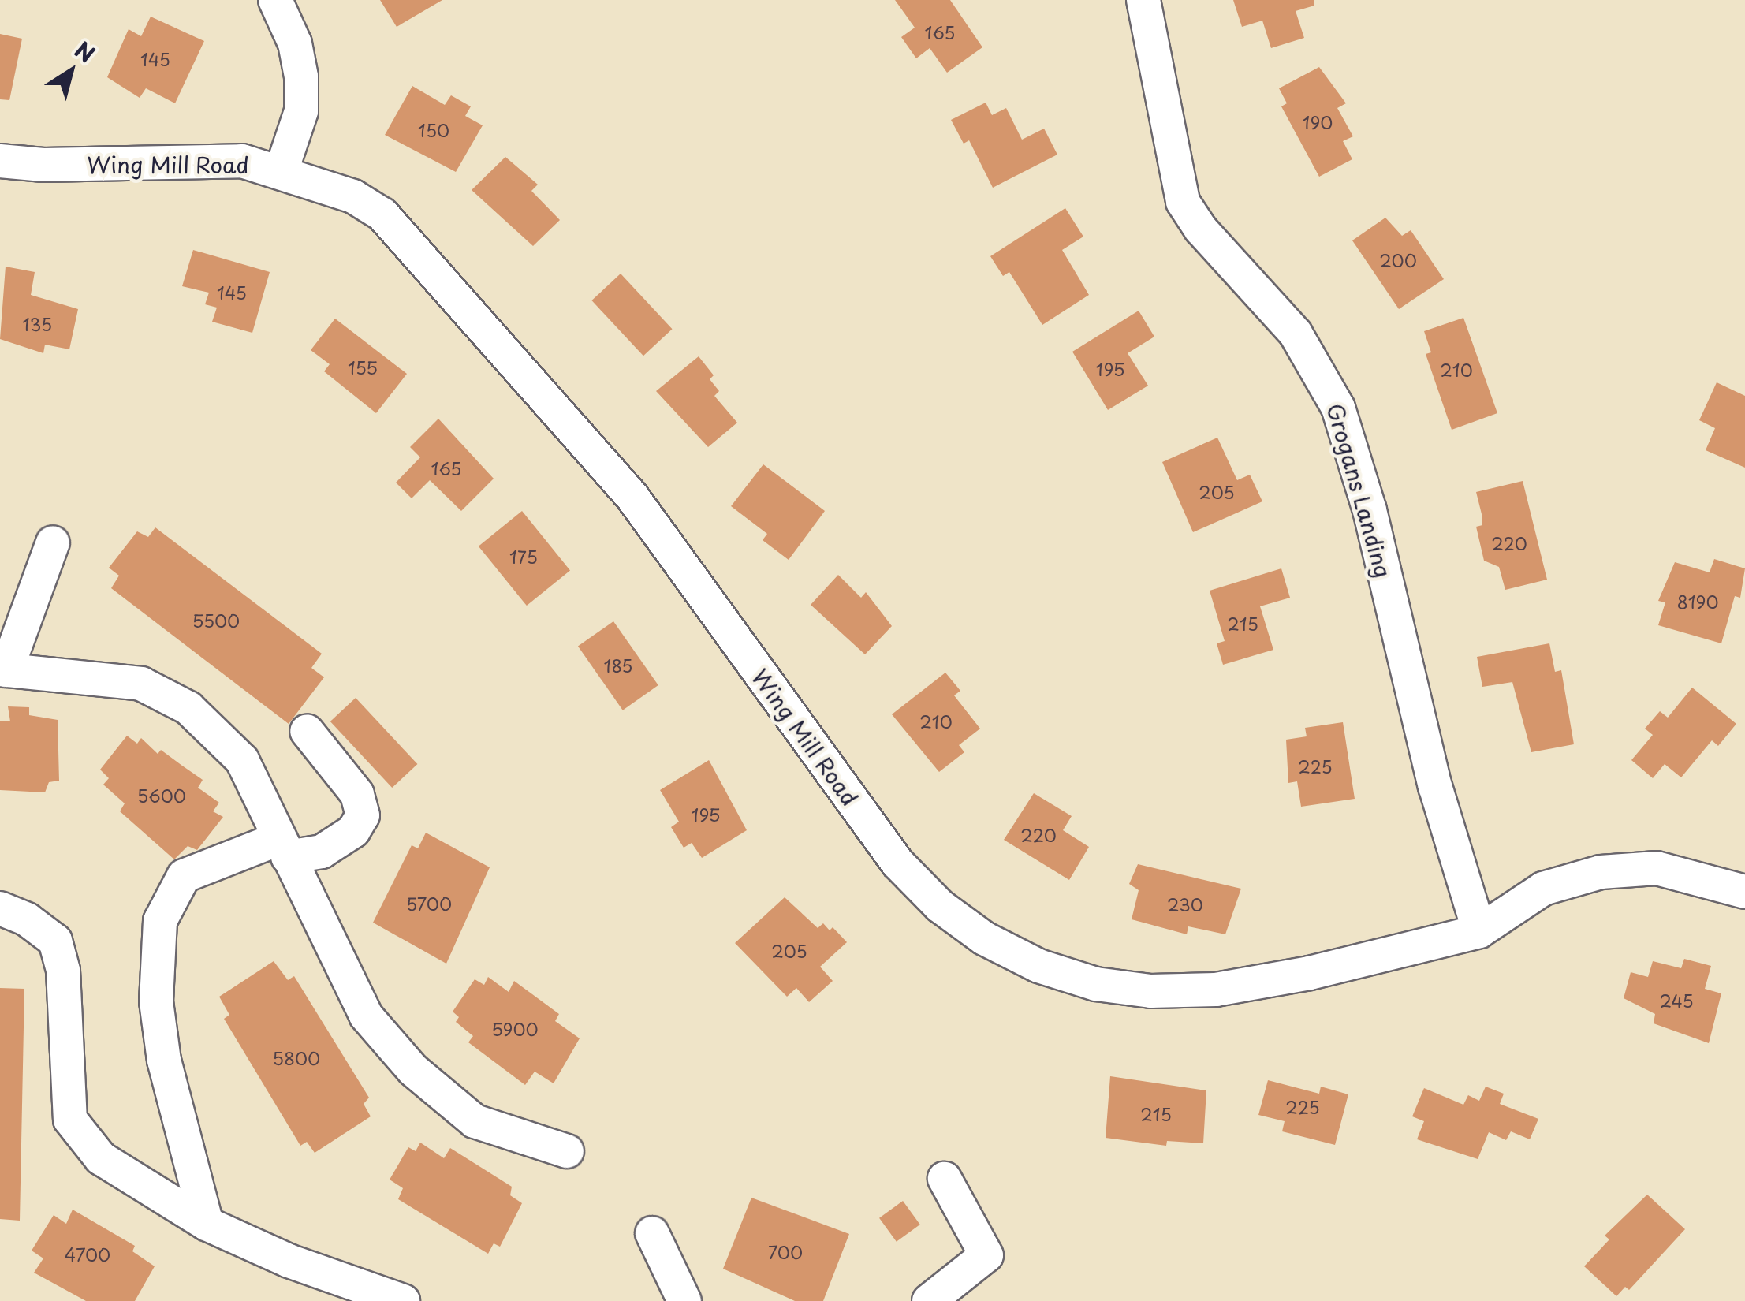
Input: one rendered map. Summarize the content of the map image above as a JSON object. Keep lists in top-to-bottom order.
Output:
{
  "streets": {
    "street": ["Wing Mill Road", "Grogans Landing"]
  },
  "crossings": [
    ["Wing Mill Road", "Grogans Landing"]
  ],
  "house_numbers": [
    "165",
    "145",
    "190",
    "150",
    "200",
    "145",
    "135",
    "155",
    "195",
    "210",
    "165",
    "205",
    "220",
    "175",
    "8190",
    "5500",
    "215",
    "185",
    "210",
    "225",
    "5600",
    "195",
    "220",
    "5700",
    "230",
    "205",
    "245",
    "5900",
    "5800",
    "225",
    "215",
    "700",
    "4700"
  ],
  "north": "top right"
}
